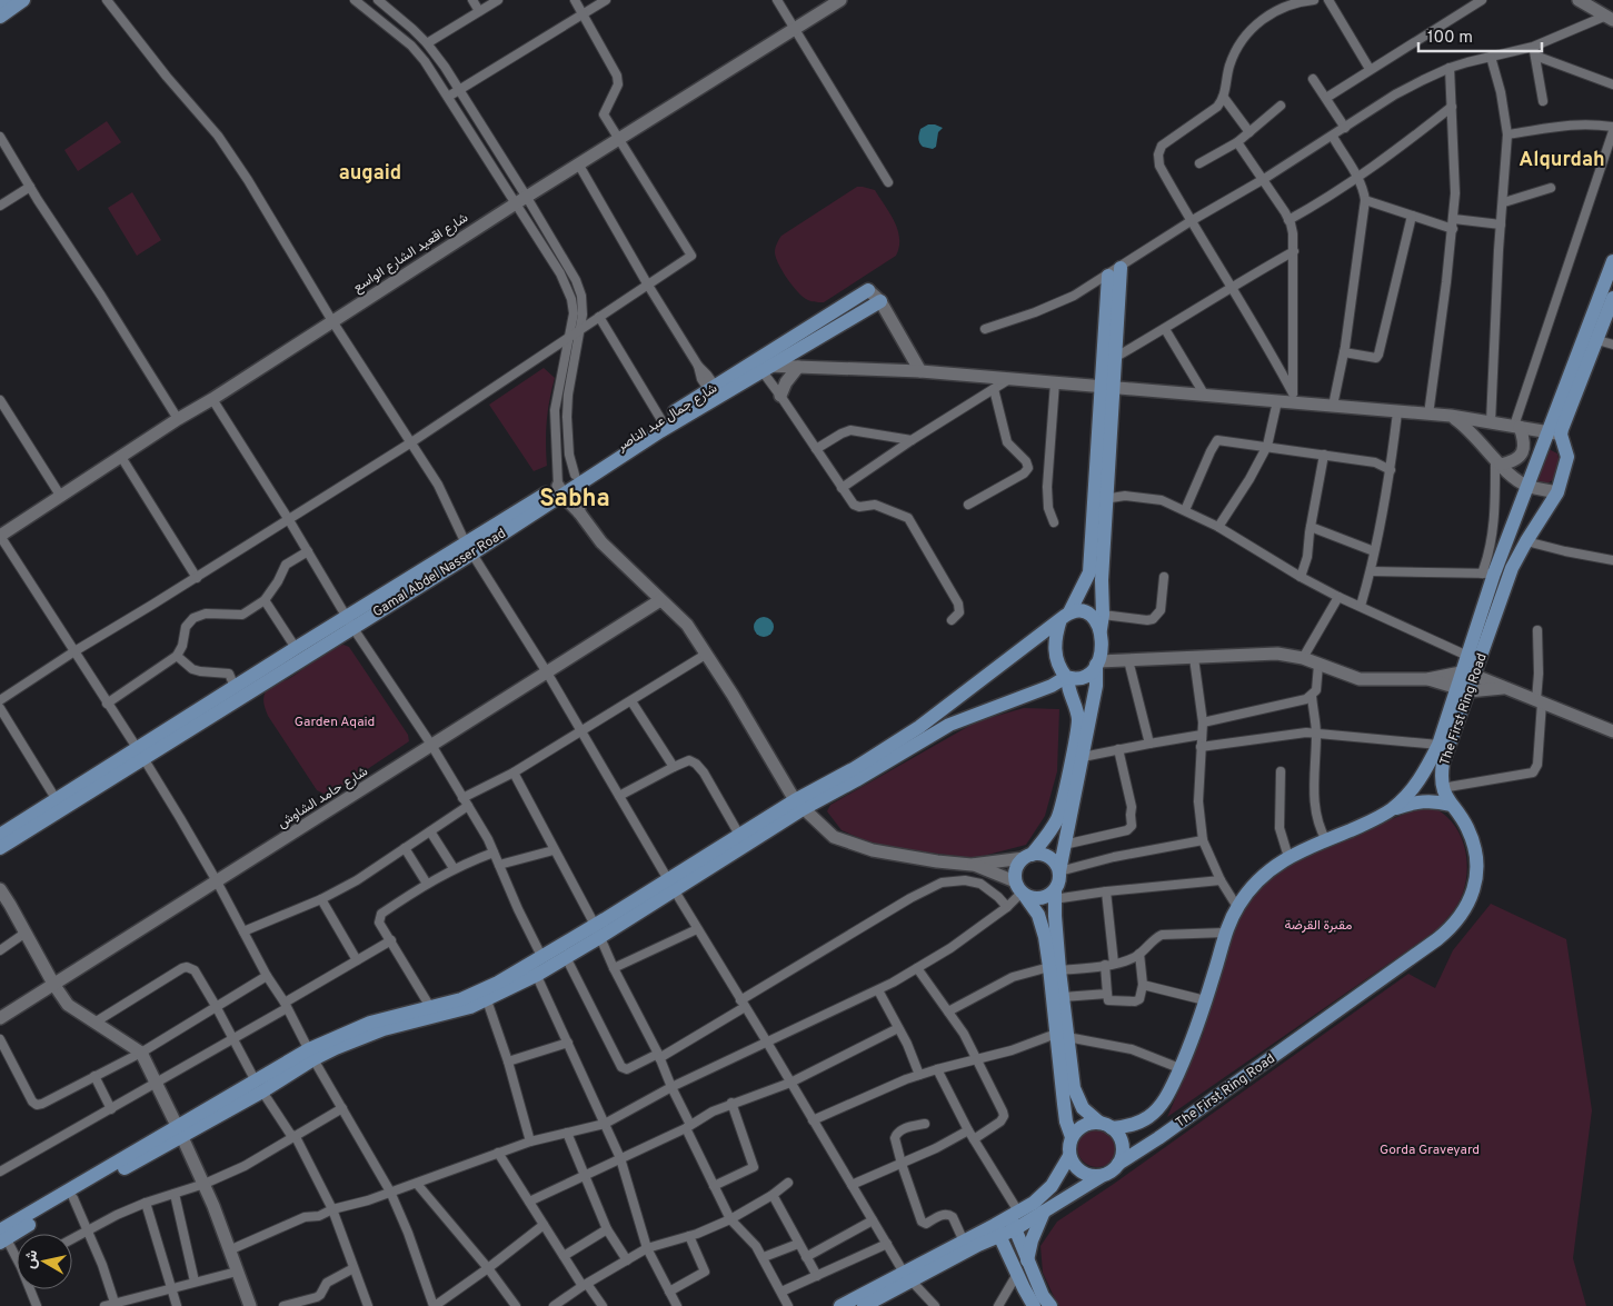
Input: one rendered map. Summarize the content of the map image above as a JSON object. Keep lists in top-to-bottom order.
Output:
{
  "streets": {
    "main road": ["شارع جمال عبد الناصر", "Gamal Abdel Nasser Road", "The First Ring Road"],
    "street": ["شارع اقعيد الشارع الواسع", "شارع حامد الشاوش"]
  },
  "crossings": [
    ["شارع جمال عبد الناصر", "Gamal Abdel Nasser Road"]
  ],
  "districts": ["Alqurdah", "augaid", "Sabha"],
  "parks": ["Garden Aqaid", "مقبرة القرضة", "Gorda Graveyard"],
  "scale_bar": "100 m",
  "north": "left"
}
